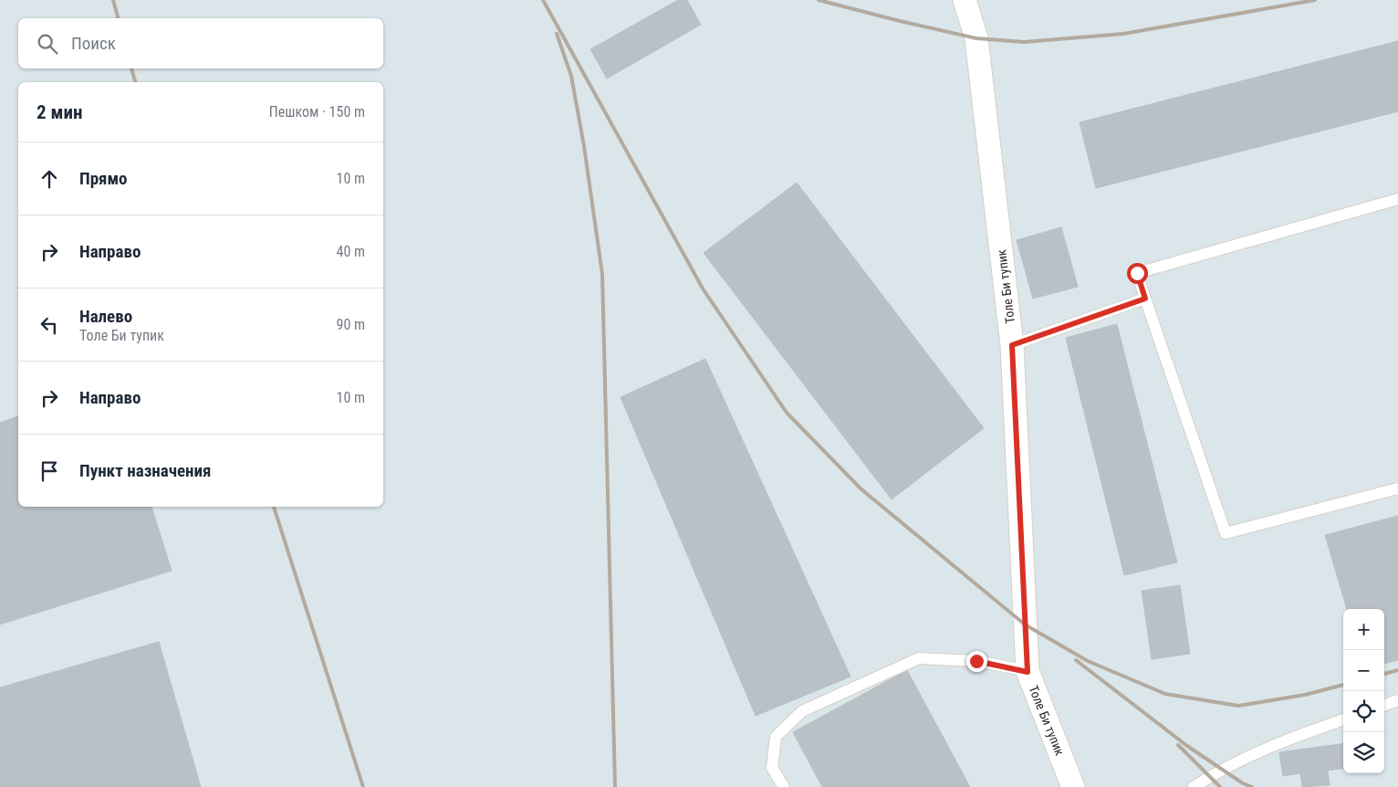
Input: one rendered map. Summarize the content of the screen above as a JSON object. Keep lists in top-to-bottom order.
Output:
{
  "streets": {
    "street": ["Толе Би тупик"]
  },
  "page": {
    "search": "Поиск",
    "heading": ["2 мин", "Пешком · 150 m"],
    "list": [
      ["Прямо", "10 m"],
      ["Направо", "40 m"],
      ["Налево", "Толе Би тупик", "90 m"],
      ["Направо", "10 m"],
      "Пункт назначения"
    ],
    "map_buttons": ["+", "−"]
  }
}
